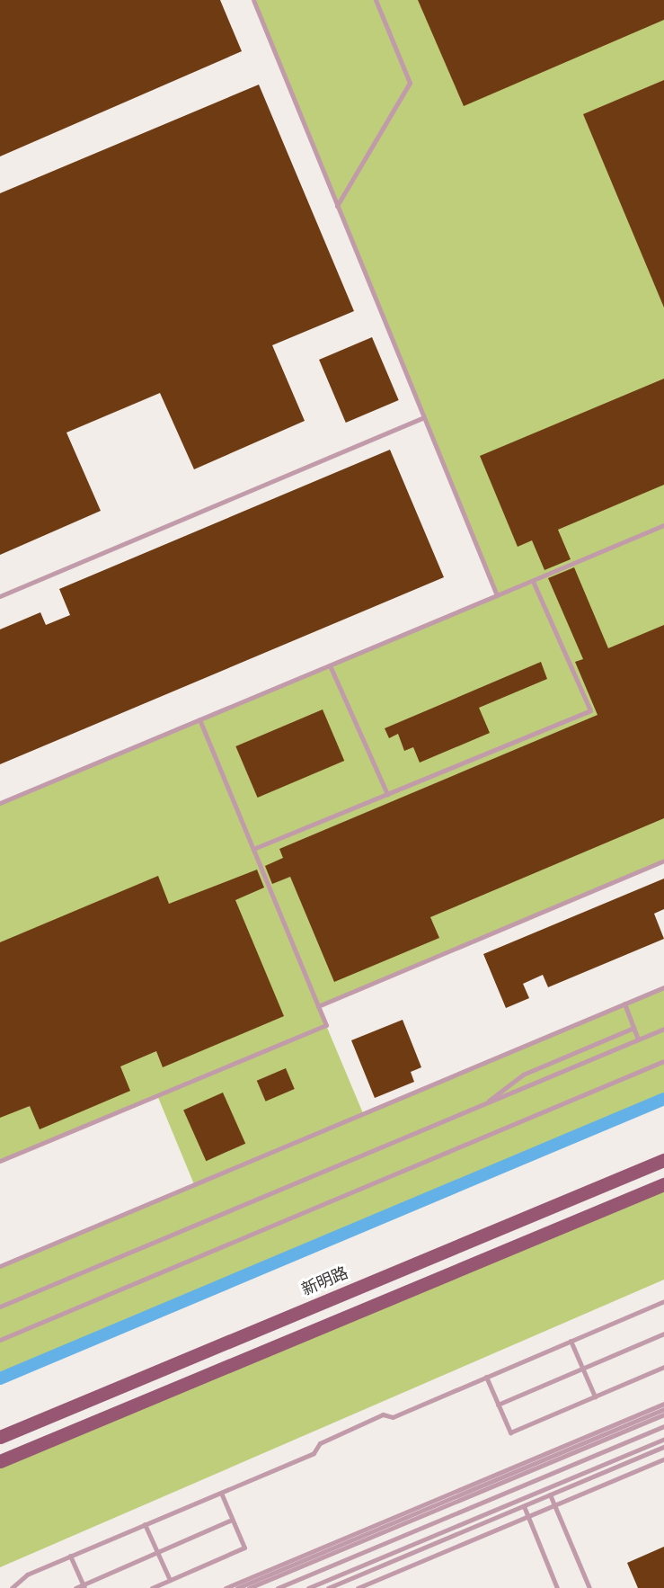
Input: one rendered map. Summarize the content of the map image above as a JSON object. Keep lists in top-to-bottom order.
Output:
{
  "streets": {
    "main road": ["新明路"]
  }
}
